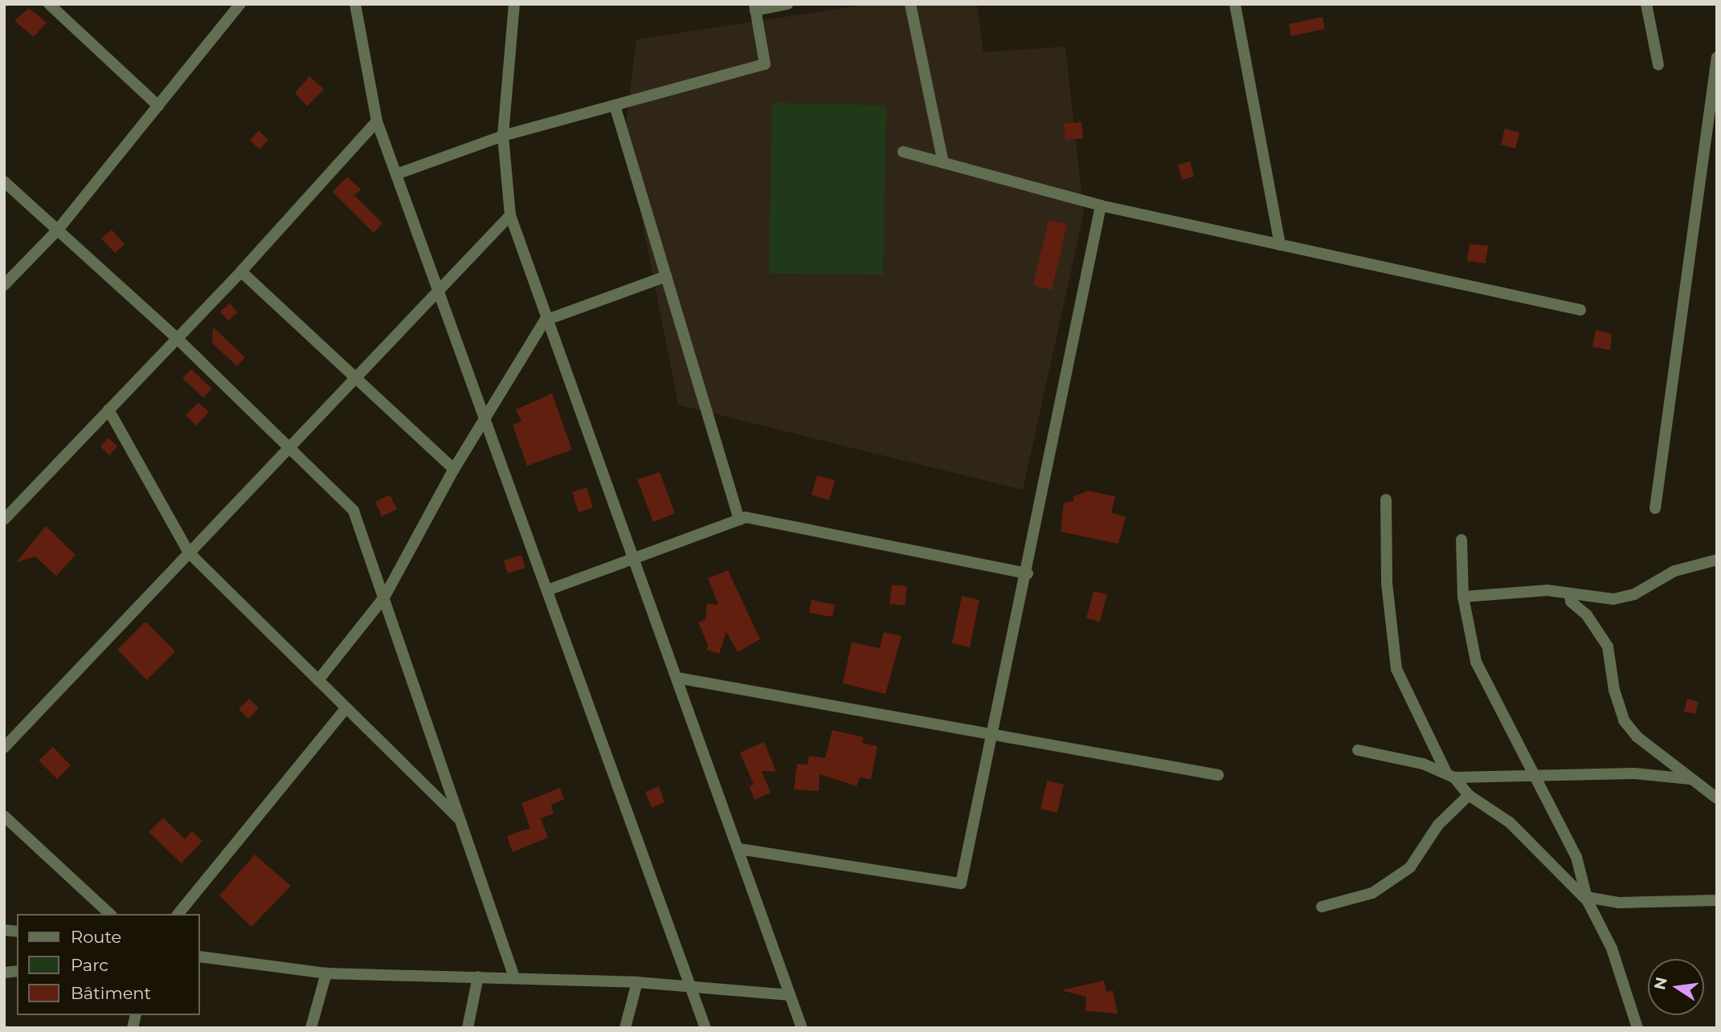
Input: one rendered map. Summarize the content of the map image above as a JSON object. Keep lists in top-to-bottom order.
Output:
{
  "legend": ["Route", "Parc", "Bâtiment"],
  "north": "left"
}
